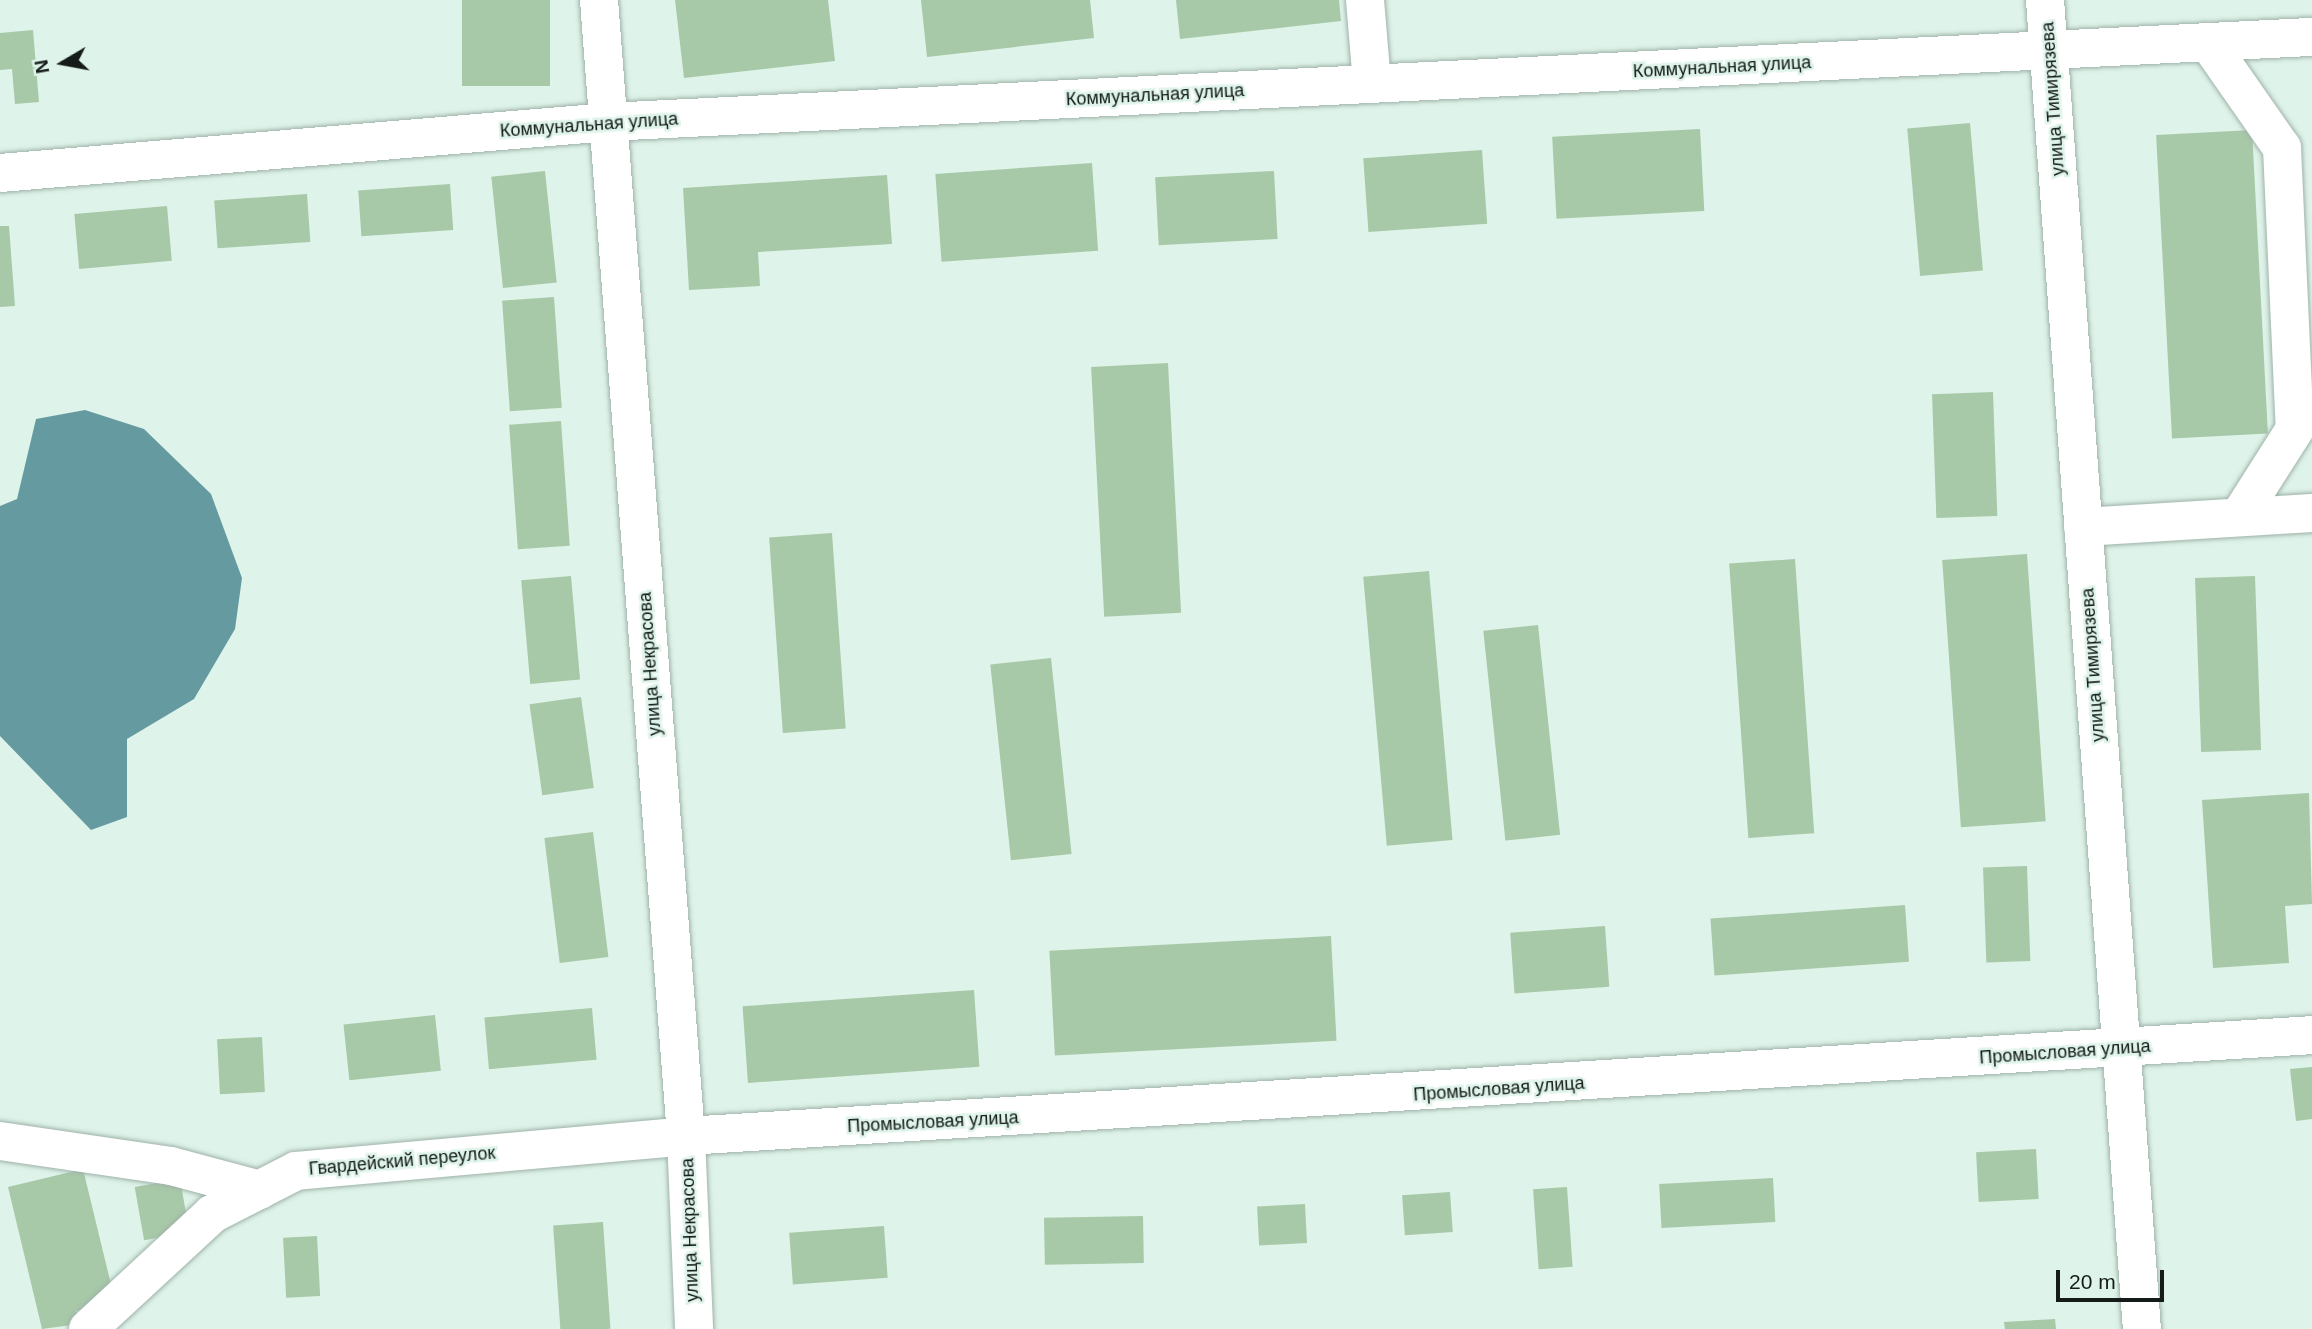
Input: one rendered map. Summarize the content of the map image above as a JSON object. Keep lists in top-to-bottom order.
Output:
{
  "streets": {
    "street": [
      "Коммунальная улица",
      "улица Тимирязева",
      "улица Некрасова",
      "Промысловая улица",
      "Гвардейский переулок"
    ]
  },
  "crossings": [
    ["Коммунальная улица", "улица Тимирязева"],
    ["Коммунальная улица", "улица Некрасова"],
    ["улица Тимирязева", "Промысловая улица"],
    ["улица Некрасова", "Промысловая улица"],
    ["улица Некрасова", "Гвардейский переулок"],
    ["Промысловая улица", "Гвардейский переулок"]
  ],
  "scale_bar": "20 m",
  "north": "left"
}
